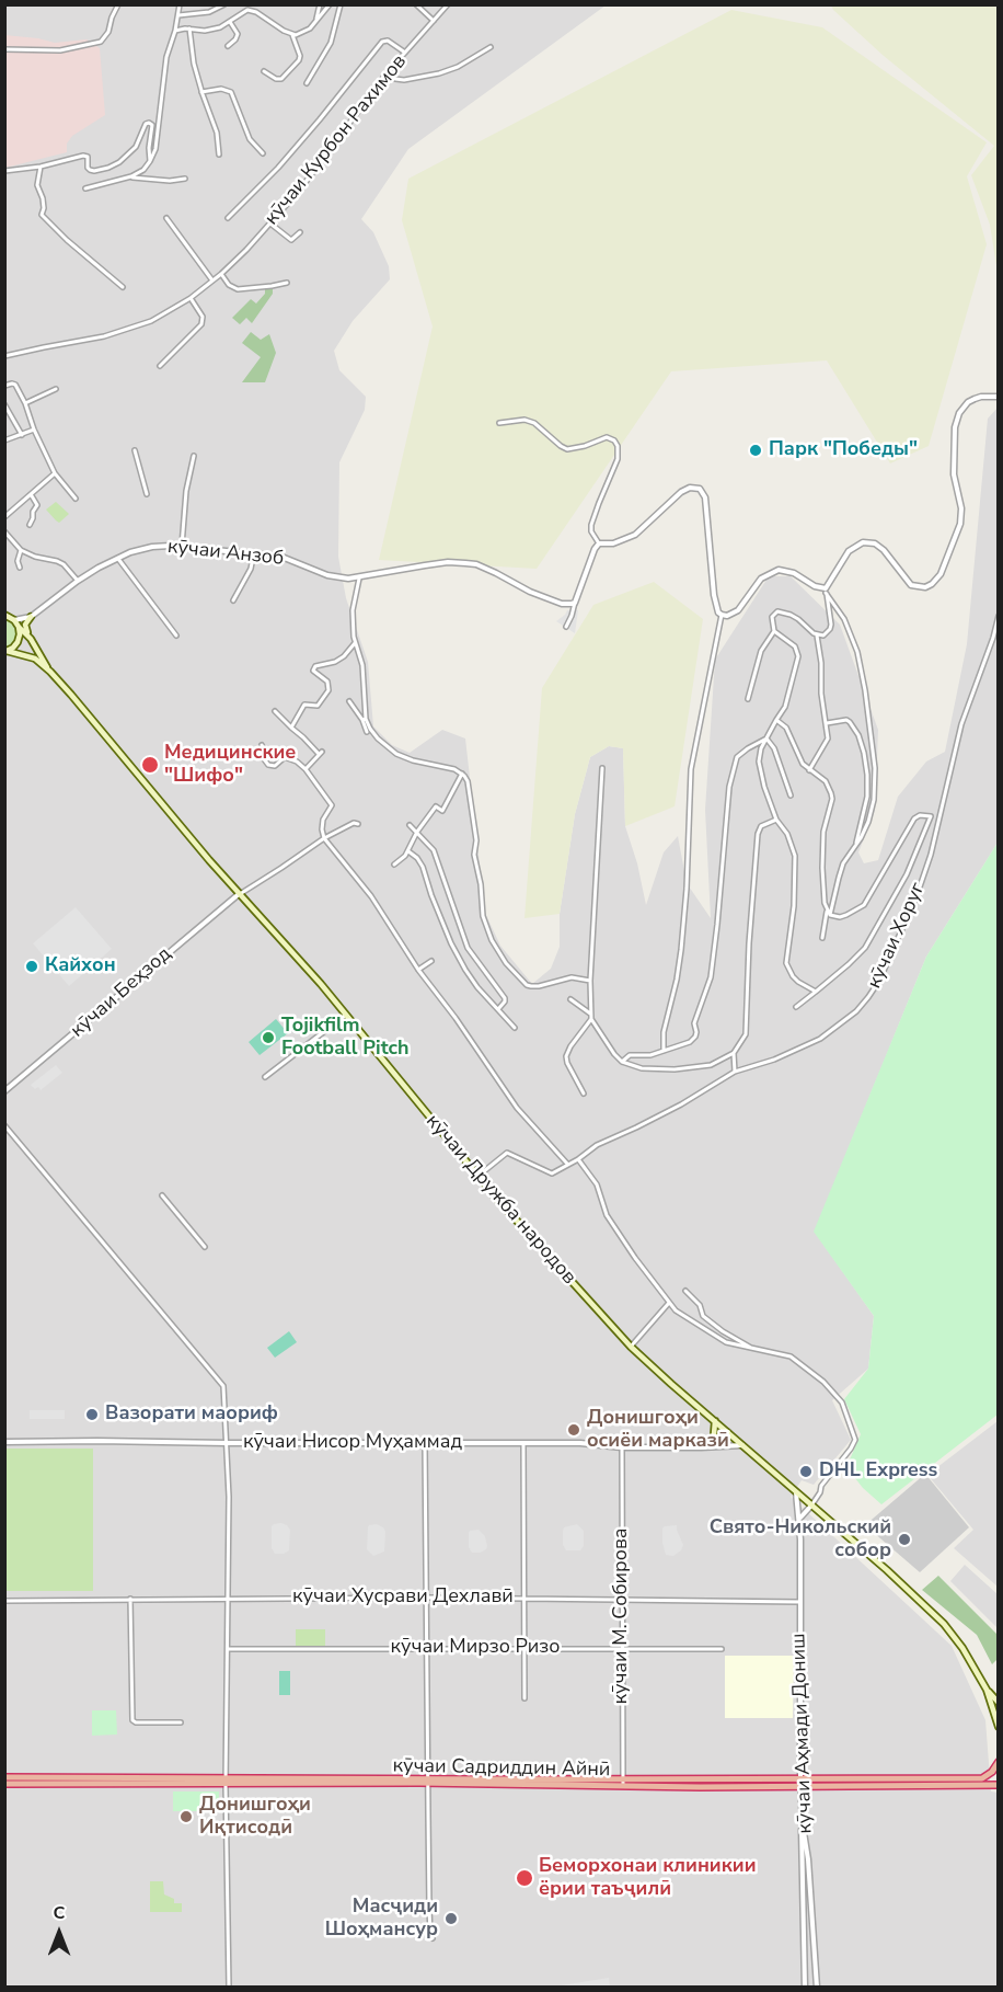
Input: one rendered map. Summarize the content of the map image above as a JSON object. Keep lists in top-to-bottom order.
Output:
{
  "streets": {
    "highway": ["кӯчаи Садриддин Айнӣ"],
    "main road": ["кӯчаи Дружба народов"],
    "street": [
      "кӯчаи Курбон Рахимов",
      "кӯчаи Анзоб",
      "кӯчаи Хоруг",
      "кӯчаи Беҳзод",
      "кӯчаи Нисор Муҳаммад",
      "кӯчаи Хусрави Дехлавӣ",
      "кӯчаи М. Собирова",
      "кӯчаи Мирзо Ризо",
      "кӯчаи Аҳмади Дониш"
    ]
  },
  "crossings": [
    ["кӯчаи Хоруг", "кӯчаи Дружба народов"],
    ["кӯчаи Беҳзод", "кӯчаи Дружба народов"],
    ["кӯчаи Дружба народов", "кӯчаи Нисор Муҳаммад"],
    ["кӯчаи Дружба народов", "кӯчаи Аҳмади Дониш"],
    ["кӯчаи Нисор Муҳаммад", "кӯчаи М. Собирова"],
    ["кӯчаи Хусрави Дехлавӣ", "кӯчаи М. Собирова"],
    ["кӯчаи Хусрави Дехлавӣ", "кӯчаи Аҳмади Дониш"],
    ["кӯчаи М. Собирова", "кӯчаи Мирзо Ризо"],
    ["кӯчаи М. Собирова", "кӯчаи Садриддин Айнӣ"],
    ["кӯчаи Аҳмади Дониш", "кӯчаи Садриддин Айнӣ"]
  ],
  "places": [
    "Парк \"Победы\"",
    "Медицинские \"Шифо\"",
    "Кайхон",
    "Tojikfilm Football Pitch",
    "Вазорати маориф",
    "Донишгоҳи осиёи марказӣ",
    "DHL Express",
    "Свято-Никольский собор",
    "Донишгоҳи Иқтисодӣ",
    "Беморхонаи клиникии ёрии таъҷилӣ",
    "Масҷиди Шоҳмансур"
  ],
  "north": "top"
}
